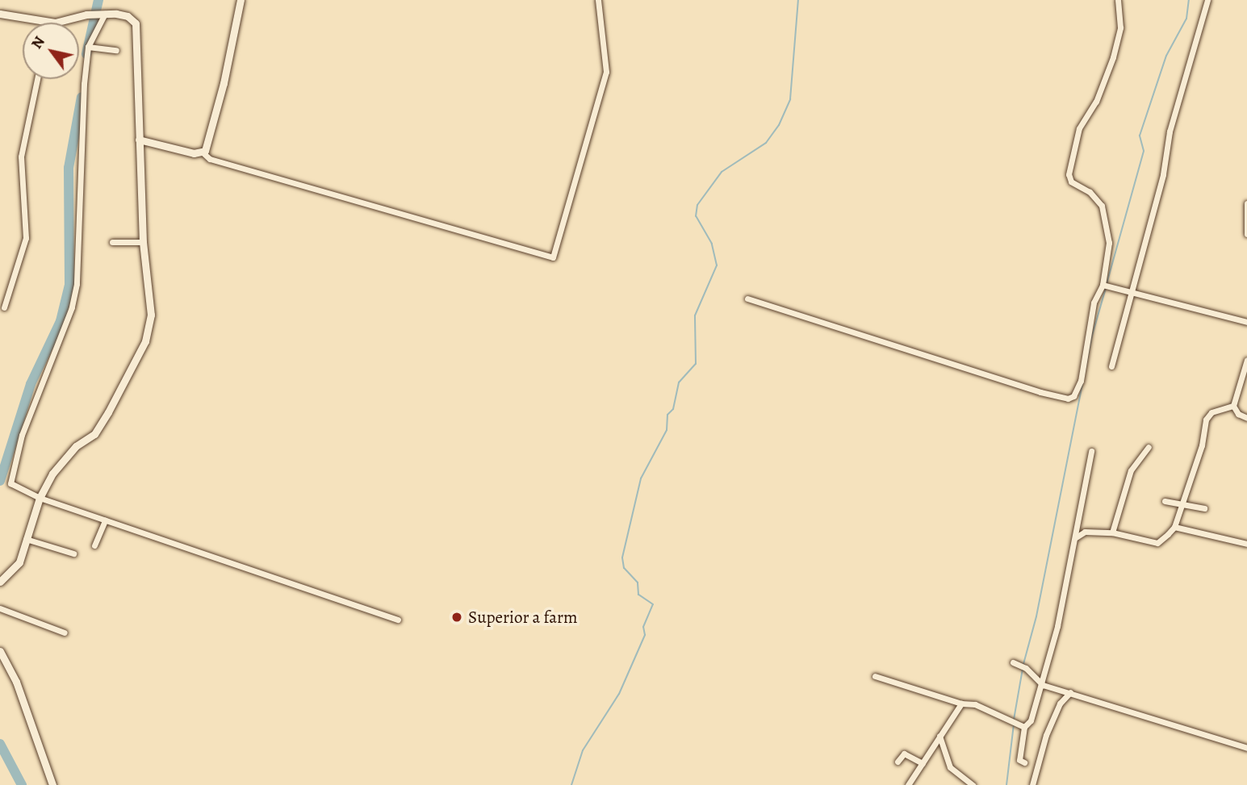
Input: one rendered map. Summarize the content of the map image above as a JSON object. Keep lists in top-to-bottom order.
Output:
{
  "places": ["Superior a farm"],
  "north": "top left"
}
